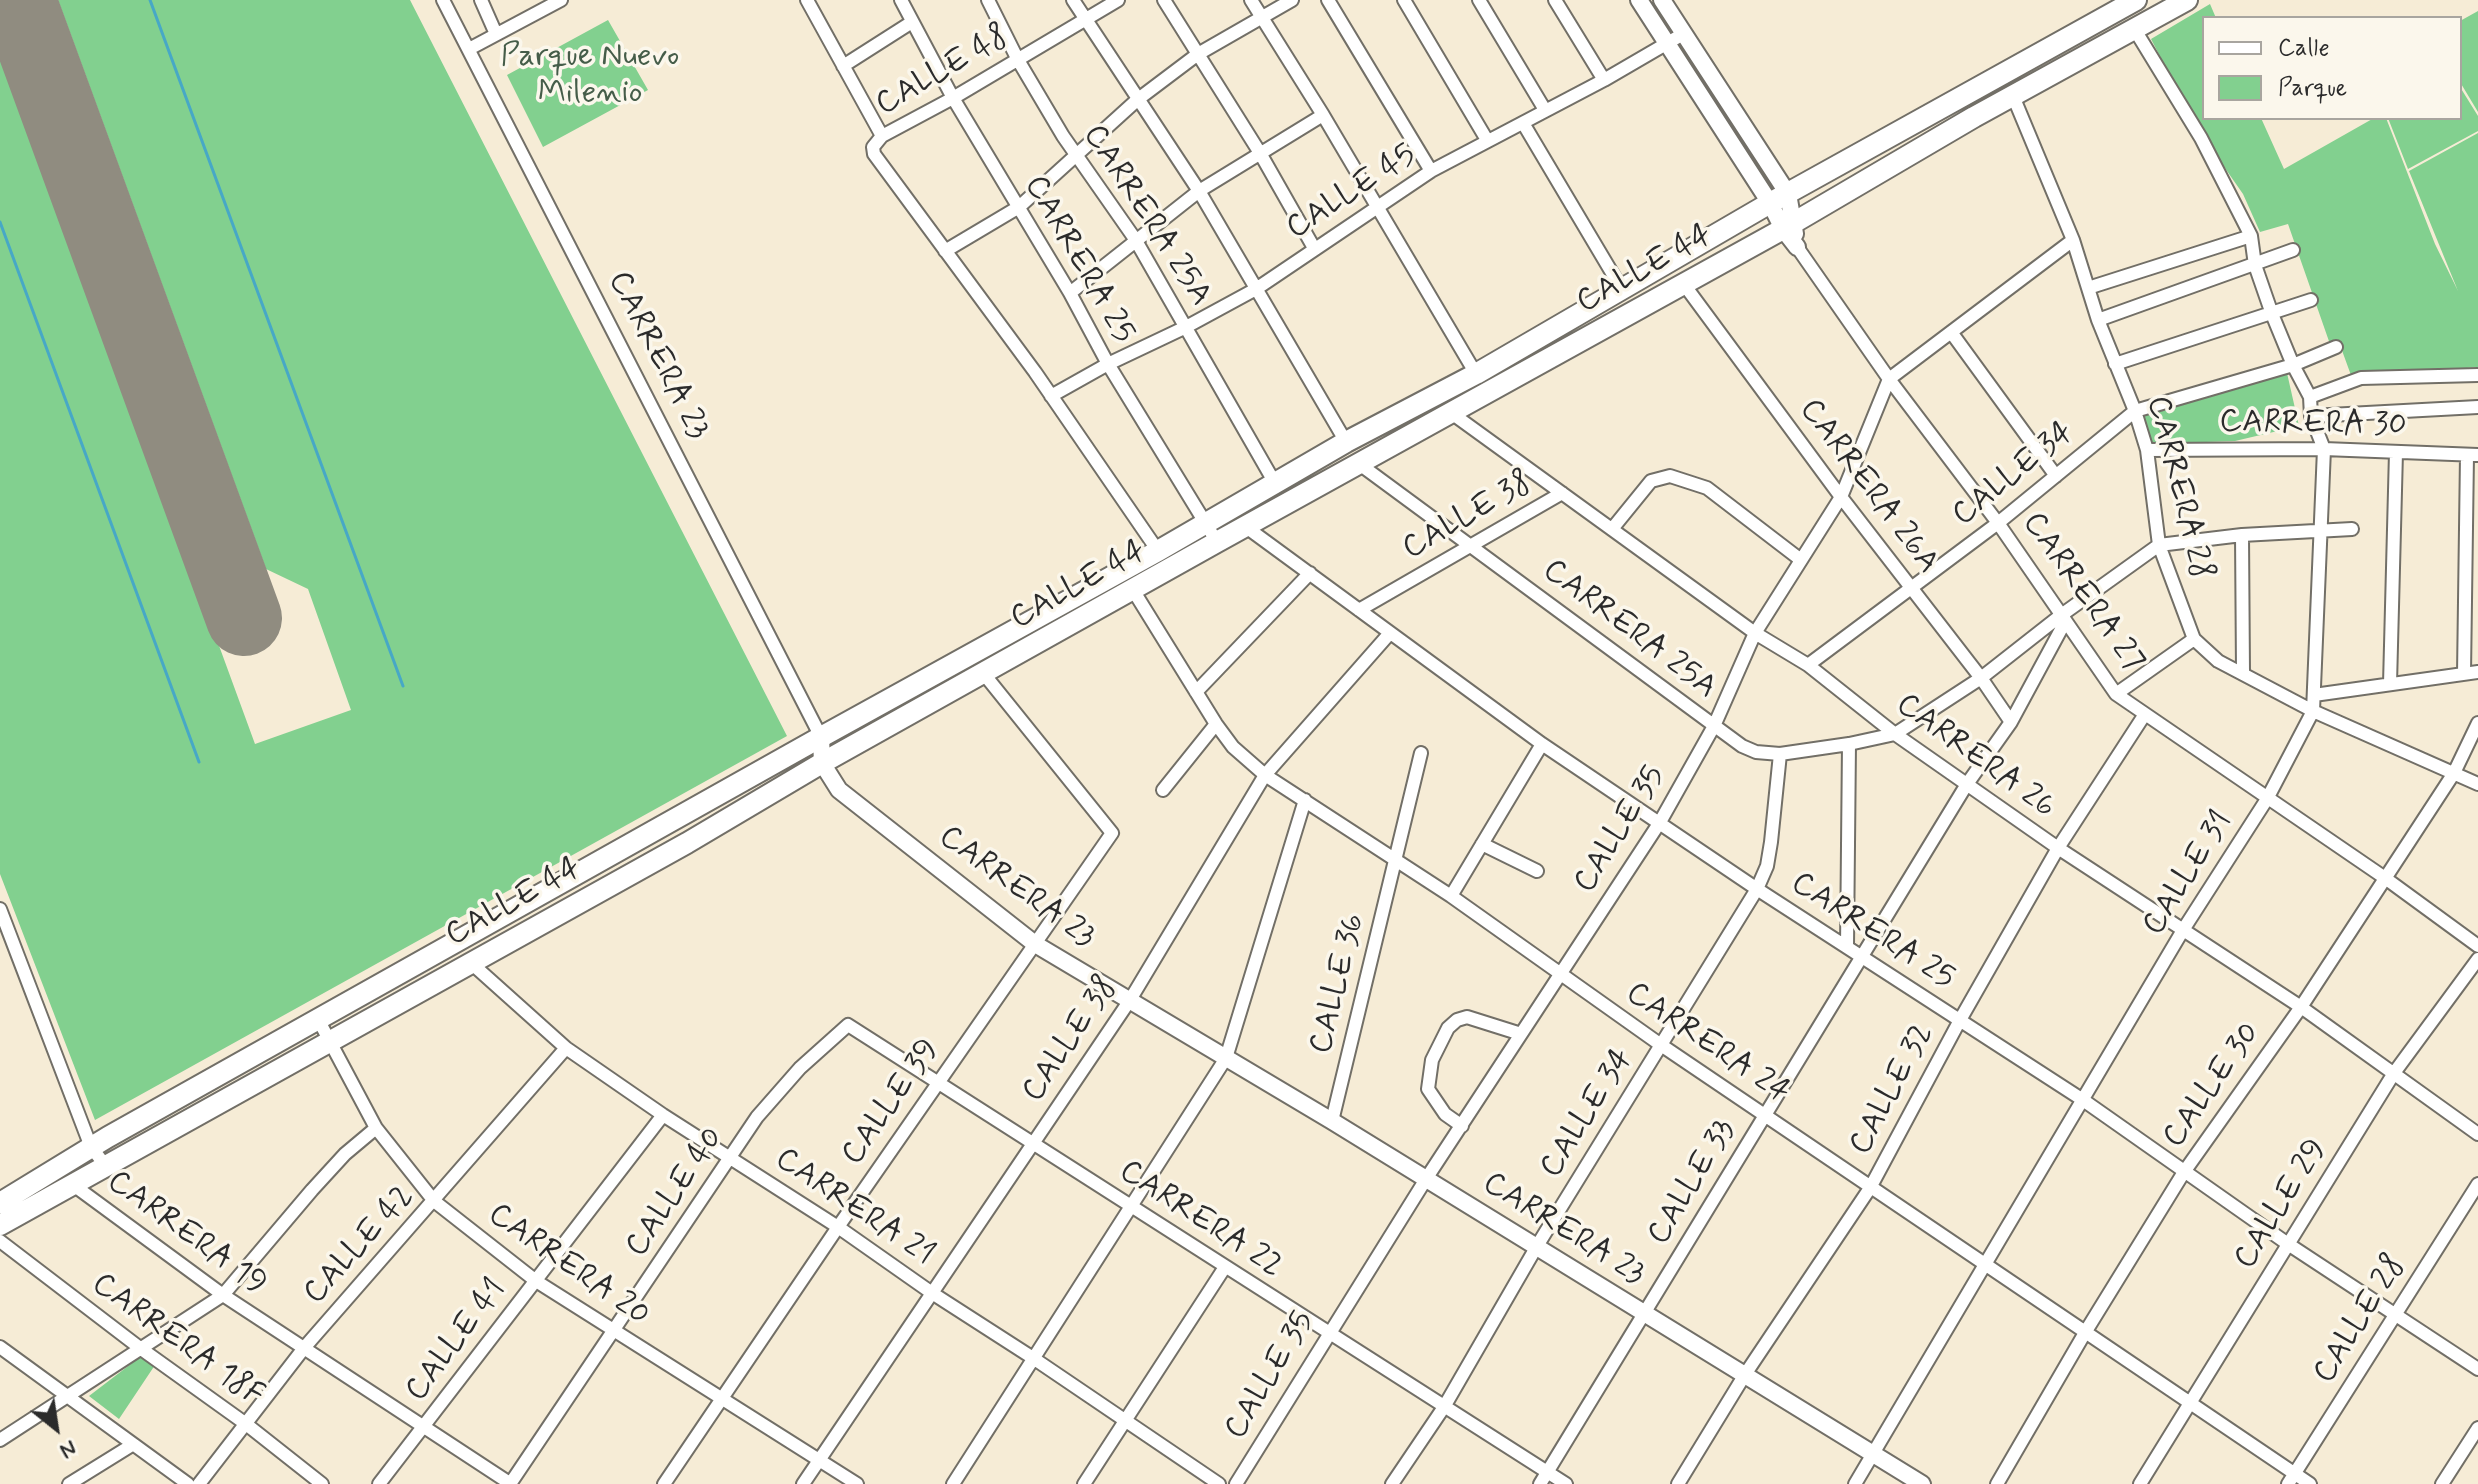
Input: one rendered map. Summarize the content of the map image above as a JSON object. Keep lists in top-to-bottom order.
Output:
{
  "streets": {
    "main road": ["CALLE 44"],
    "street": [
      "CALLE 48",
      "CALLE 45",
      "CARRERA 25A",
      "CARRERA 25",
      "CARRERA 23",
      "CARRERA 30",
      "CALLE 34",
      "CARRERA 26A",
      "CARRERA 28",
      "CALLE 38",
      "CARRERA 27",
      "CARRERA 26",
      "CALLE 35",
      "CALLE 31",
      "CALLE 36",
      "CARRERA 24",
      "CALLE 30",
      "CALLE 32",
      "CALLE 39",
      "CALLE 33",
      "CALLE 40",
      "CALLE 29",
      "CARRERA 21",
      "CARRERA 22",
      "CARRERA 19",
      "CALLE 42",
      "CARRERA 20",
      "CALLE 28",
      "CARRERA 18F",
      "CALLE 41"
    ]
  },
  "crossings": [
    ["CALLE 48", "CARRERA 25A"],
    ["CALLE 48", "CARRERA 25"],
    ["CALLE 45", "CARRERA 25A"],
    ["CALLE 45", "CARRERA 25"],
    ["CALLE 45", "CARRERA 27"],
    ["CARRERA 25A", "CALLE 44"],
    ["CARRERA 25A", "CALLE 34"],
    ["CARRERA 25A", "CALLE 38"],
    ["CARRERA 25A", "CARRERA 26"],
    ["CARRERA 25A", "CALLE 35"],
    ["CARRERA 25", "CALLE 44"],
    ["CARRERA 25", "CALLE 34"],
    ["CARRERA 25", "CALLE 38"],
    ["CARRERA 25", "CALLE 35"],
    ["CARRERA 25", "CALLE 31"],
    ["CARRERA 25", "CALLE 30"],
    ["CARRERA 25", "CALLE 32"],
    ["CARRERA 25", "CALLE 33"],
    ["CARRERA 25", "CALLE 29"],
    ["CARRERA 25", "CALLE 28"],
    ["CALLE 44", "CARRERA 23"],
    ["CALLE 44", "CARRERA 26A"],
    ["CALLE 44", "CARRERA 28"],
    ["CALLE 44", "CARRERA 27"],
    ["CALLE 44", "CARRERA 26"],
    ["CALLE 44", "CALLE 31"],
    ["CALLE 44", "CARRERA 24"],
    ["CALLE 44", "CALLE 39"],
    ["CALLE 44", "CARRERA 21"],
    ["CALLE 44", "CARRERA 19"],
    ["CALLE 44", "CARRERA 20"],
    ["CARRERA 23", "CALLE 34"],
    ["CARRERA 23", "CALLE 38"],
    ["CARRERA 23", "CALLE 35"],
    ["CARRERA 23", "CALLE 31"],
    ["CARRERA 23", "CALLE 36"],
    ["CARRERA 23", "CALLE 32"],
    ["CARRERA 23", "CALLE 39"],
    ["CARRERA 23", "CALLE 33"],
    ["CARRERA 30", "CARRERA 28"],
    ["CARRERA 30", "CALLE 31"],
    ["CALLE 34", "CARRERA 26A"],
    ["CALLE 34", "CARRERA 28"],
    ["CALLE 34", "CARRERA 27"],
    ["CALLE 34", "CARRERA 26"],
    ["CALLE 34", "CARRERA 24"],
    ["CALLE 34", "CARRERA 22"],
    ["CARRERA 26A", "CALLE 35"],
    ["CARRERA 26A", "CALLE 33"],
    ["CARRERA 28", "CALLE 33"],
    ["CALLE 38", "CARRERA 26"],
    ["CALLE 38", "CARRERA 24"],
    ["CALLE 38", "CARRERA 21"],
    ["CALLE 38", "CARRERA 22"],
    ["CALLE 38", "CARRERA 20"],
    ["CARRERA 27", "CALLE 35"],
    ["CARRERA 27", "CALLE 31"],
    ["CARRERA 27", "CALLE 30"],
    ["CARRERA 27", "CALLE 32"],
    ["CARRERA 27", "CALLE 33"],
    ["CARRERA 26", "CALLE 35"],
    ["CARRERA 26", "CALLE 31"],
    ["CARRERA 26", "CALLE 30"],
    ["CARRERA 26", "CALLE 32"],
    ["CARRERA 26", "CALLE 33"],
    ["CARRERA 26", "CALLE 29"],
    ["CALLE 35", "CARRERA 24"],
    ["CALLE 35", "CARRERA 22"],
    ["CALLE 31", "CARRERA 24"],
    ["CALLE 36", "CARRERA 24"],
    ["CARRERA 24", "CALLE 30"],
    ["CARRERA 24", "CALLE 32"],
    ["CARRERA 24", "CALLE 33"],
    ["CARRERA 24", "CALLE 29"],
    ["CARRERA 24", "CALLE 28"],
    ["CALLE 39", "CARRERA 21"],
    ["CALLE 39", "CARRERA 22"],
    ["CALLE 39", "CARRERA 20"],
    ["CALLE 33", "CARRERA 22"],
    ["CALLE 40", "CARRERA 21"],
    ["CALLE 40", "CARRERA 22"],
    ["CALLE 40", "CARRERA 19"],
    ["CALLE 40", "CARRERA 20"],
    ["CARRERA 21", "CALLE 42"],
    ["CARRERA 21", "CALLE 41"],
    ["CARRERA 19", "CALLE 42"],
    ["CARRERA 19", "CALLE 41"],
    ["CALLE 42", "CARRERA 20"],
    ["CALLE 42", "CARRERA 18F"],
    ["CARRERA 20", "CALLE 41"]
  ],
  "parks": ["Parque Nuevo Milenio"],
  "legend": ["Calle", "Parque"],
  "north": "bottom right"
}
